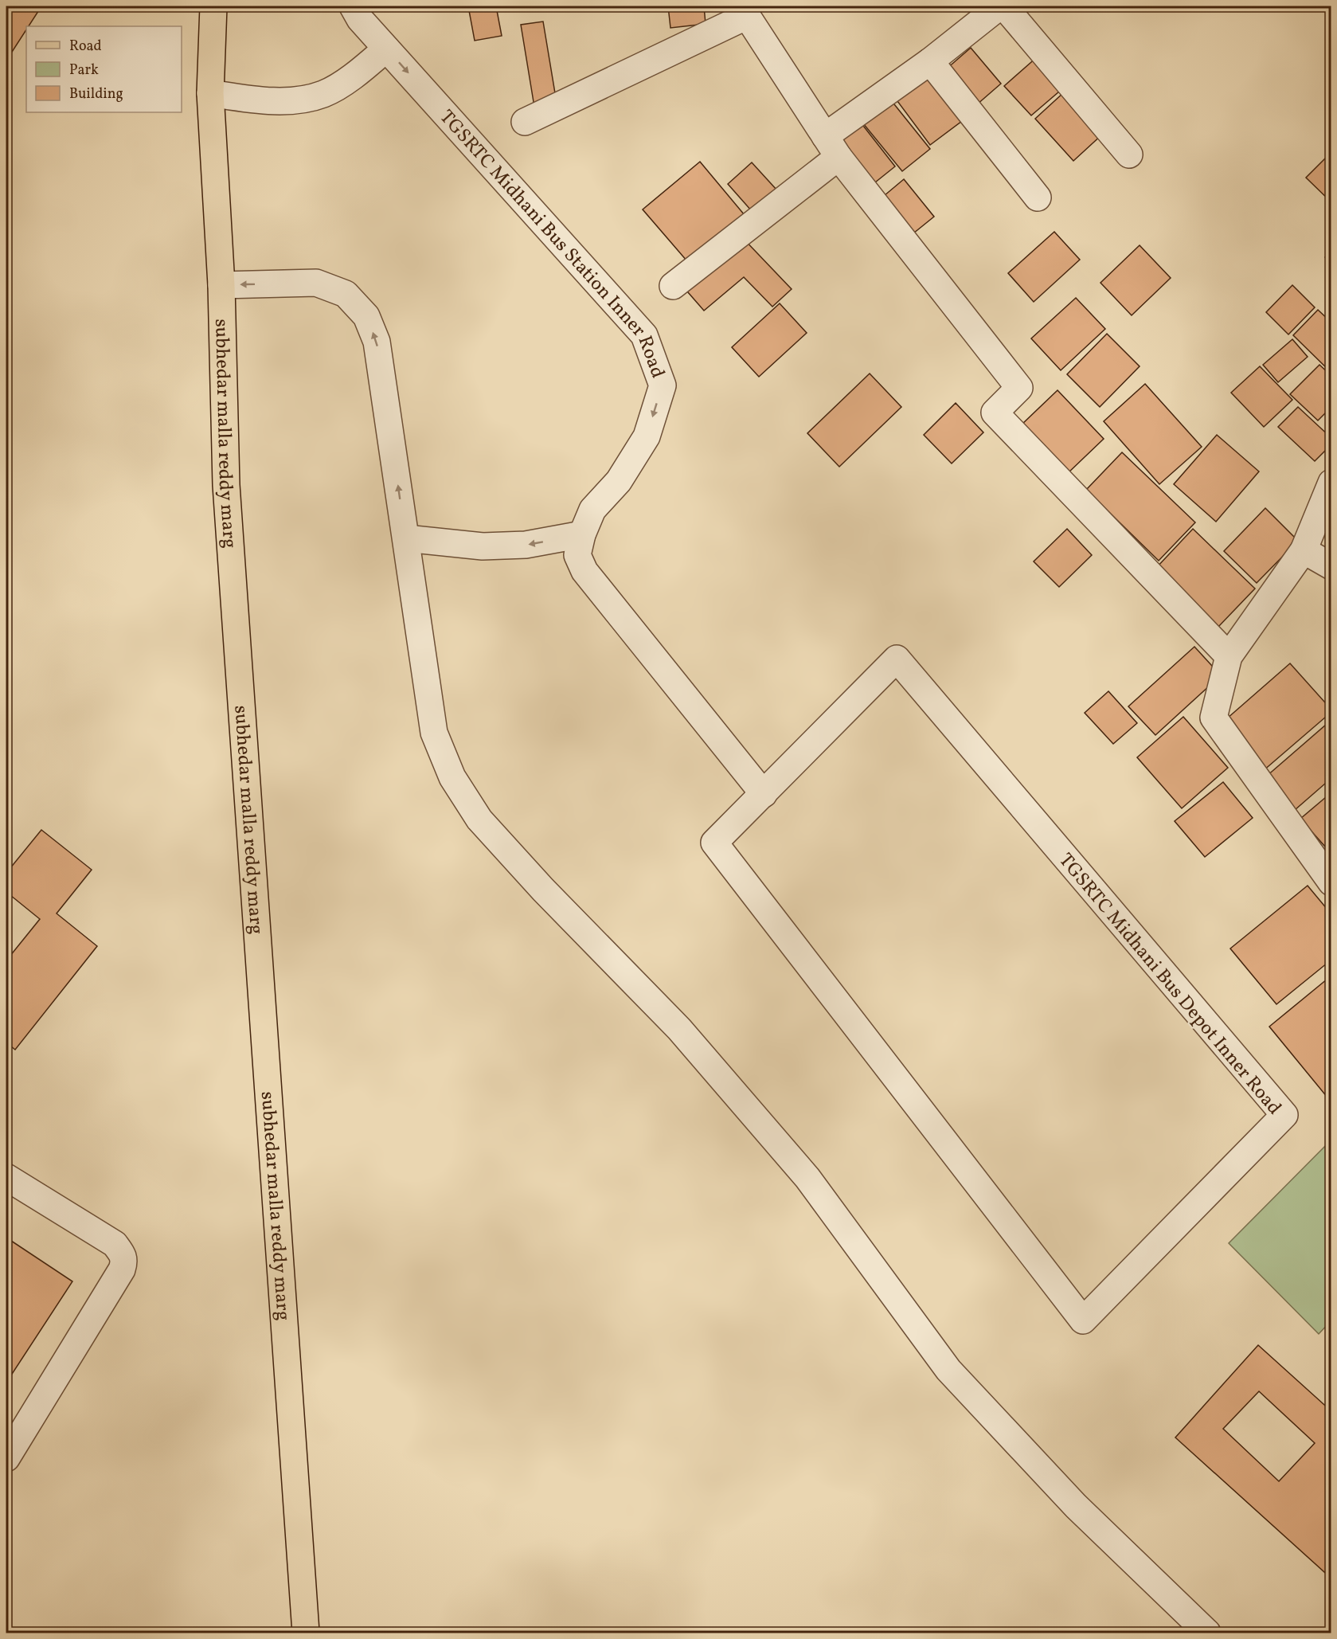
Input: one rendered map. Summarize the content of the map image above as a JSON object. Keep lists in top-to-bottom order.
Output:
{
  "streets": {
    "main road": ["subhedar malla reddy marg"],
    "street": ["TGSRTC Midhani Bus Station Inner Road", "TGSRTC Midhani Bus Depot Inner Road"]
  },
  "one_way": ["TGSRTC Midhani Bus Station Inner Road"],
  "legend": ["Road", "Park", "Building"]
}
